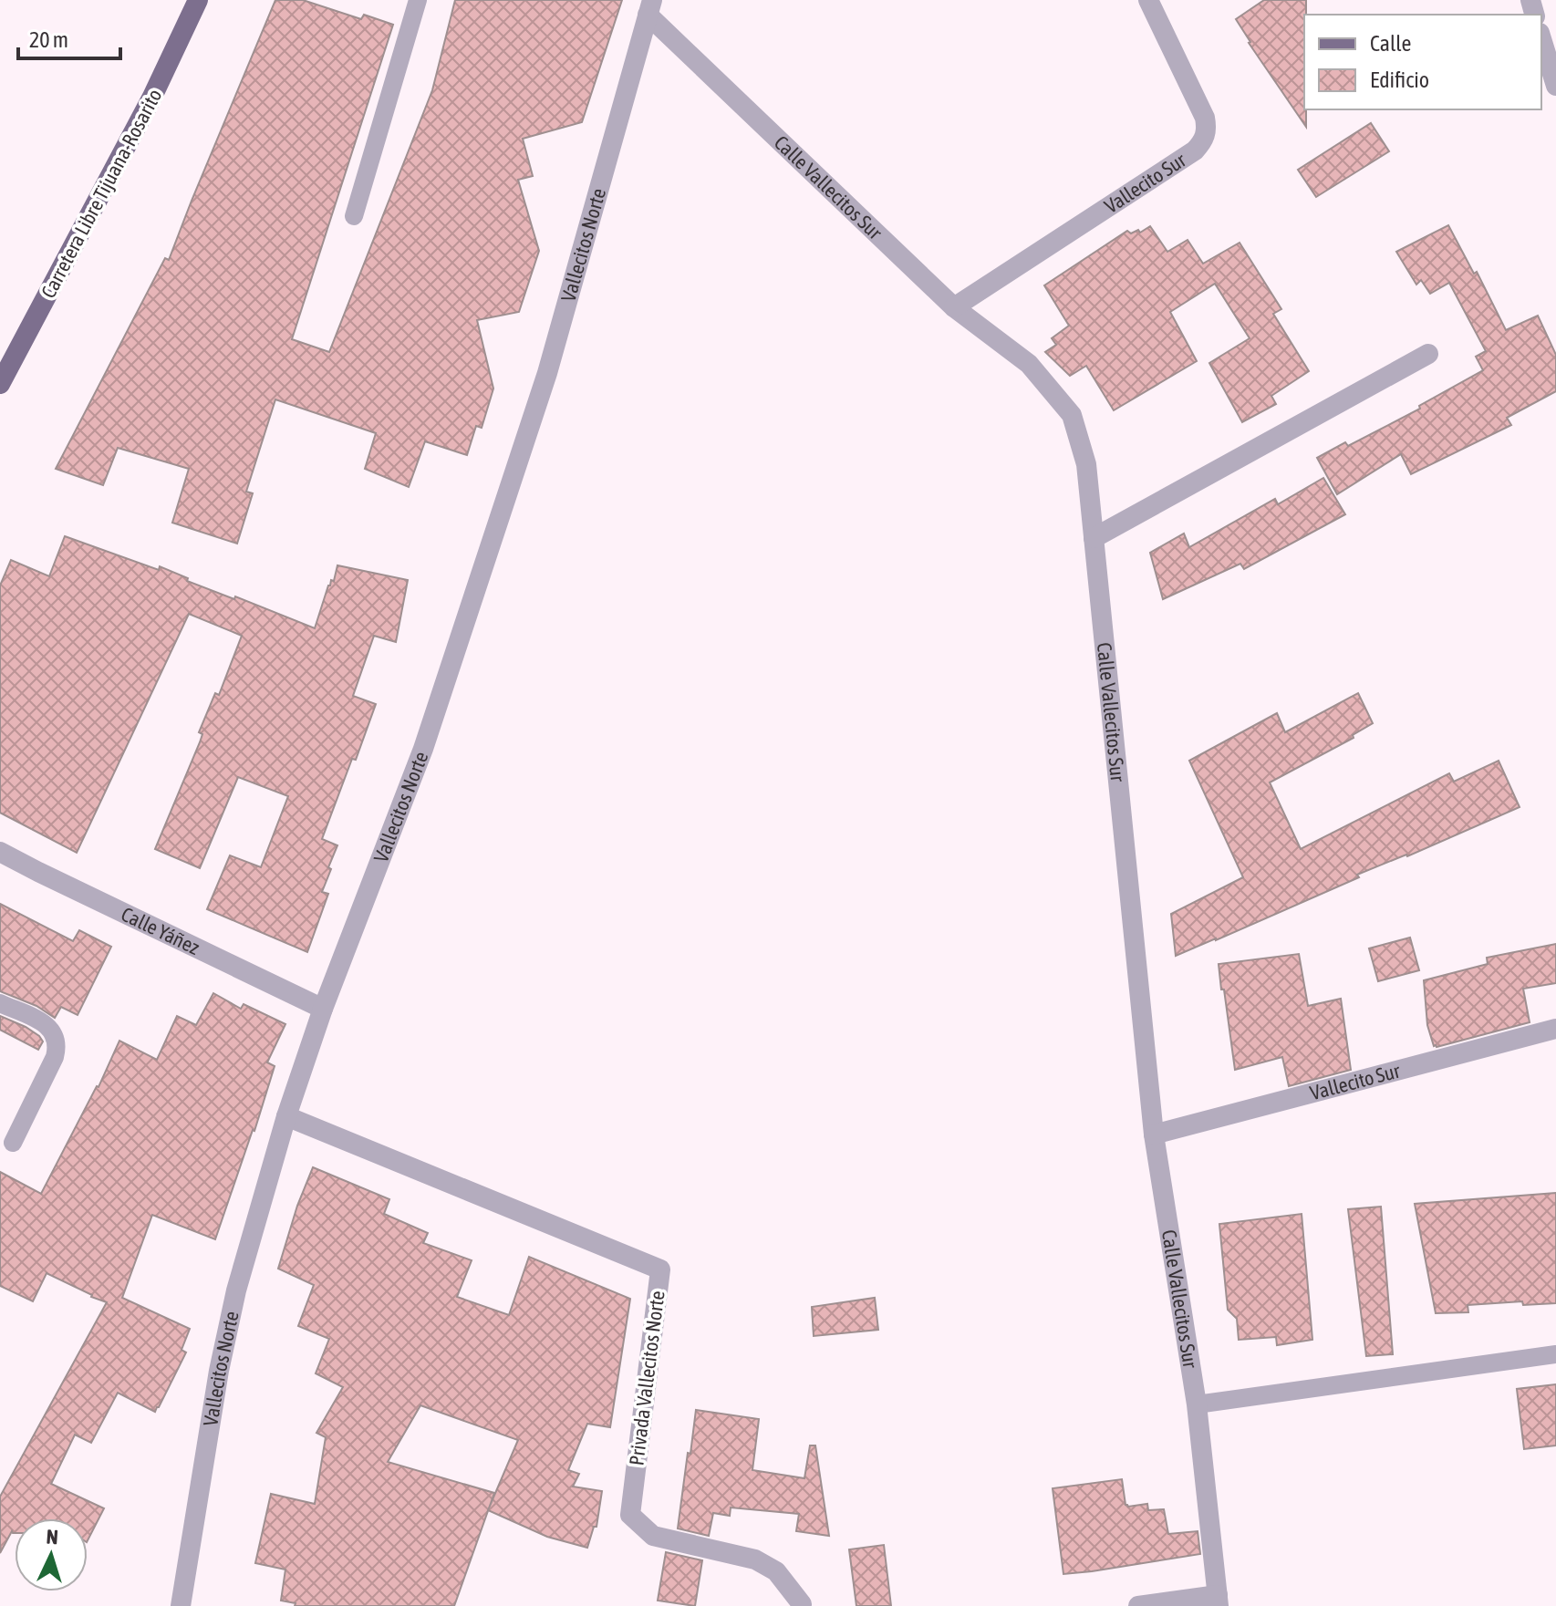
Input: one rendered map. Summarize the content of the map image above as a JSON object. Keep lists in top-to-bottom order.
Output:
{
  "streets": {
    "main road": ["Carretera Libre Tijuana-Rosarito"],
    "street": [
      "Vallecito Sur",
      "Calle Vallecitos Sur",
      "Vallecitos Norte",
      "Calle Yáñez",
      "Privada Vallecitos Norte"
    ]
  },
  "crossings": [
    ["Vallecito Sur", "Calle Vallecitos Sur"],
    ["Calle Vallecitos Sur", "Vallecitos Norte"],
    ["Vallecitos Norte", "Calle Yáñez"],
    ["Vallecitos Norte", "Privada Vallecitos Norte"]
  ],
  "legend": ["Calle", "Edificio"],
  "scale_bar": "20 m",
  "north": "top"
}
